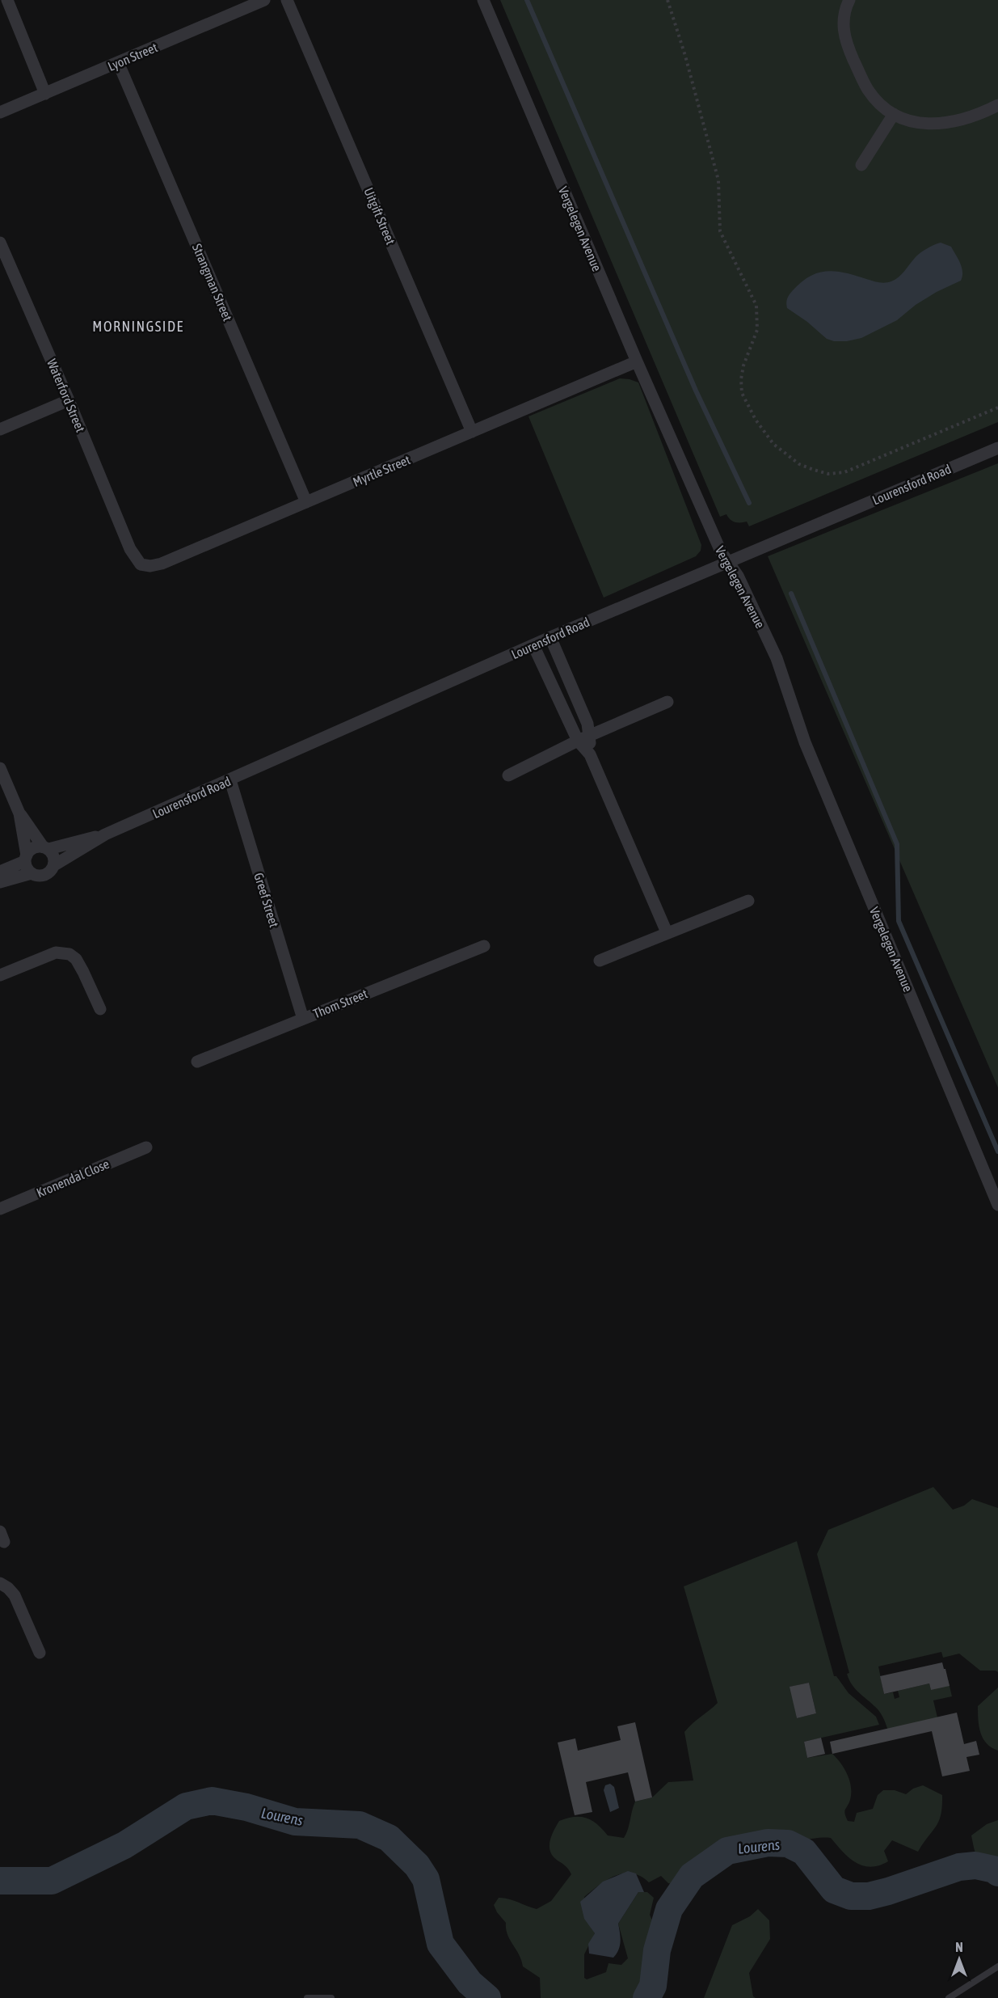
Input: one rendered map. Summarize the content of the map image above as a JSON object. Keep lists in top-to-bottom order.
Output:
{
  "streets": {
    "street": [
      "Lyon Street",
      "Uitgift Street",
      "Vergelegen Avenue",
      "Strangman Street",
      "Waterford Street",
      "Myrtle Street",
      "Lourensford Road",
      "Greef Street",
      "Thom Street",
      "Kronendal Close"
    ]
  },
  "crossings": [
    ["Lyon Street", "Strangman Street"],
    ["Uitgift Street", "Myrtle Street"],
    ["Vergelegen Avenue", "Myrtle Street"],
    ["Vergelegen Avenue", "Lourensford Road"],
    ["Strangman Street", "Myrtle Street"],
    ["Waterford Street", "Myrtle Street"],
    ["Lourensford Road", "Greef Street"],
    ["Greef Street", "Thom Street"]
  ],
  "districts": ["MORNINGSIDE"],
  "water": ["Lourens"],
  "north": "top"
}
